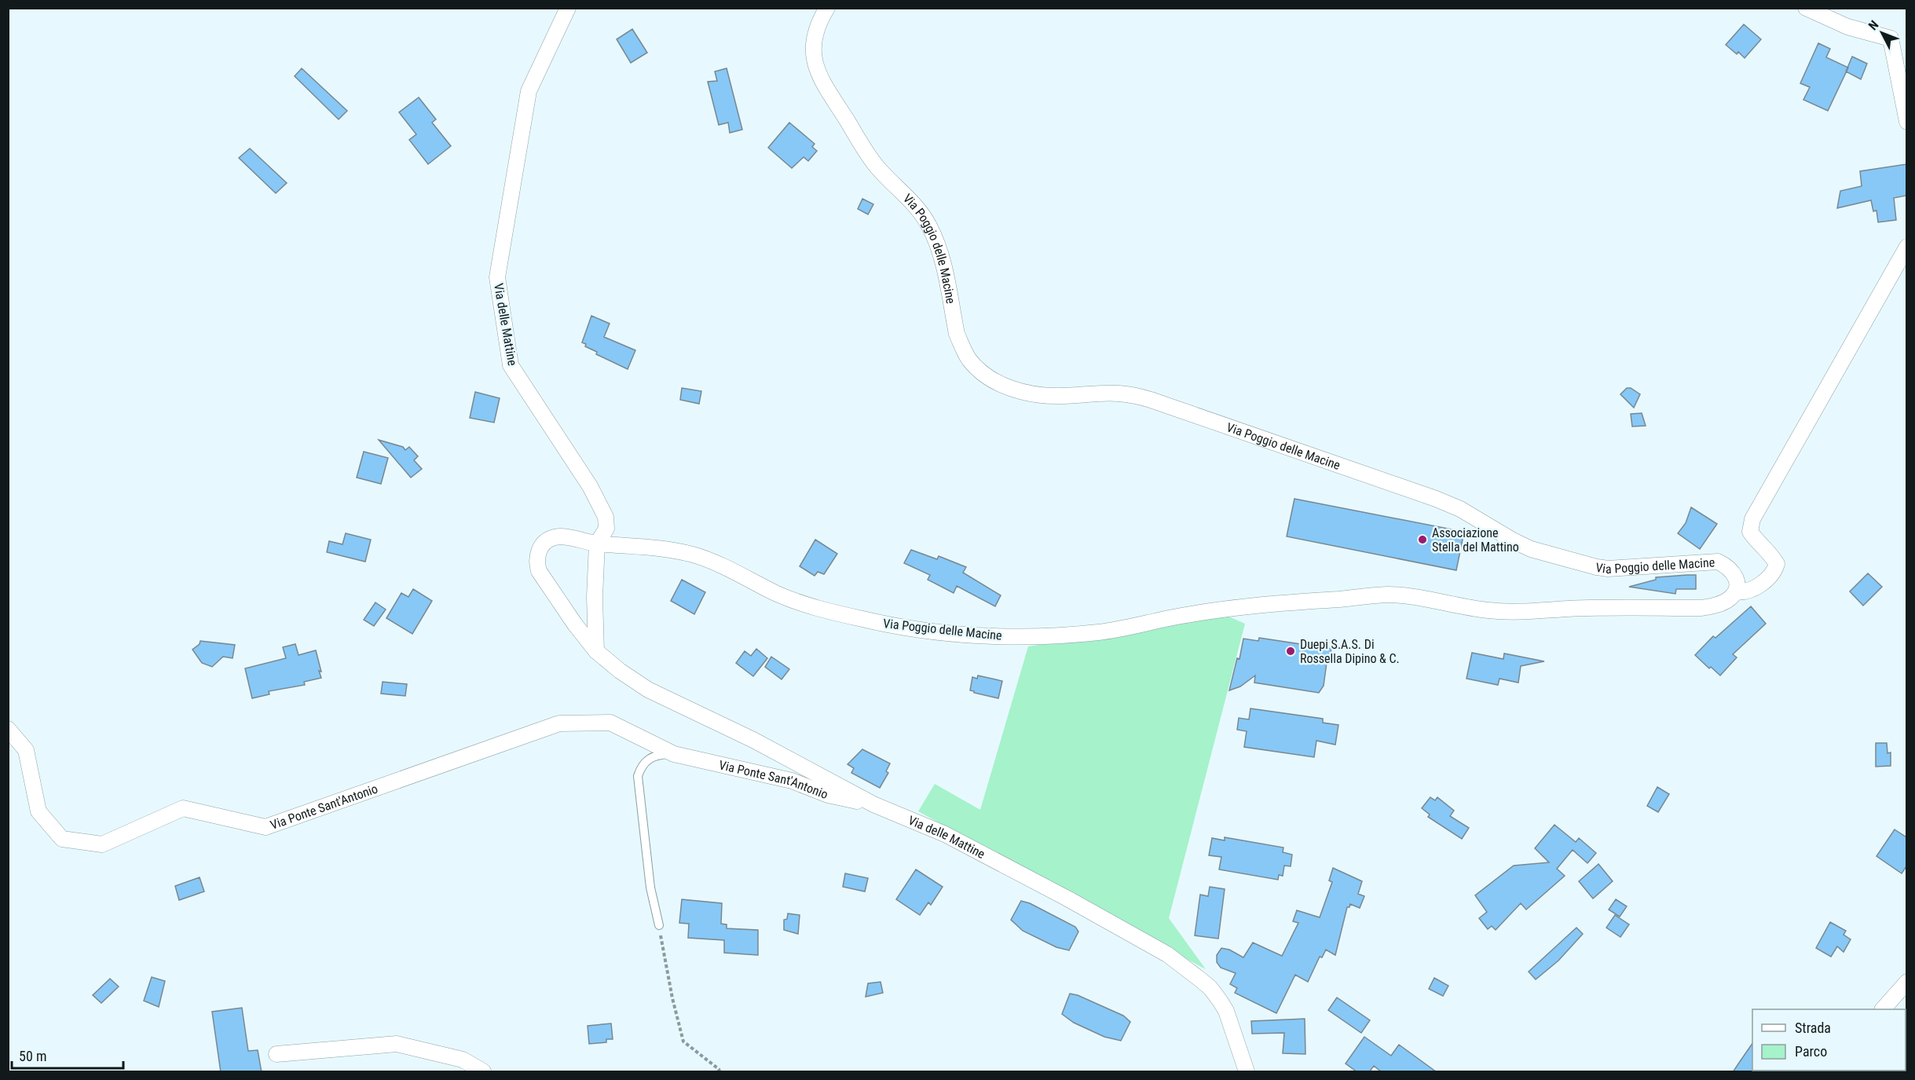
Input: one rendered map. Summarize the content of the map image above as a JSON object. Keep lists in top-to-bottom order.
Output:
{
  "streets": {
    "street": ["Via Poggio delle Macine", "Via delle Mattine", "Via Ponte Sant'Antonio"]
  },
  "crossings": [
    ["Via Poggio delle Macine", "Via delle Mattine"],
    ["Via delle Mattine", "Via Ponte Sant'Antonio"]
  ],
  "places": ["Associazione Stella del Mattino", "Duepi S.A.S. Di Rossella Dipino & C."],
  "legend": ["Strada", "Parco"],
  "scale_bar": "50 m",
  "north": "top left"
}
